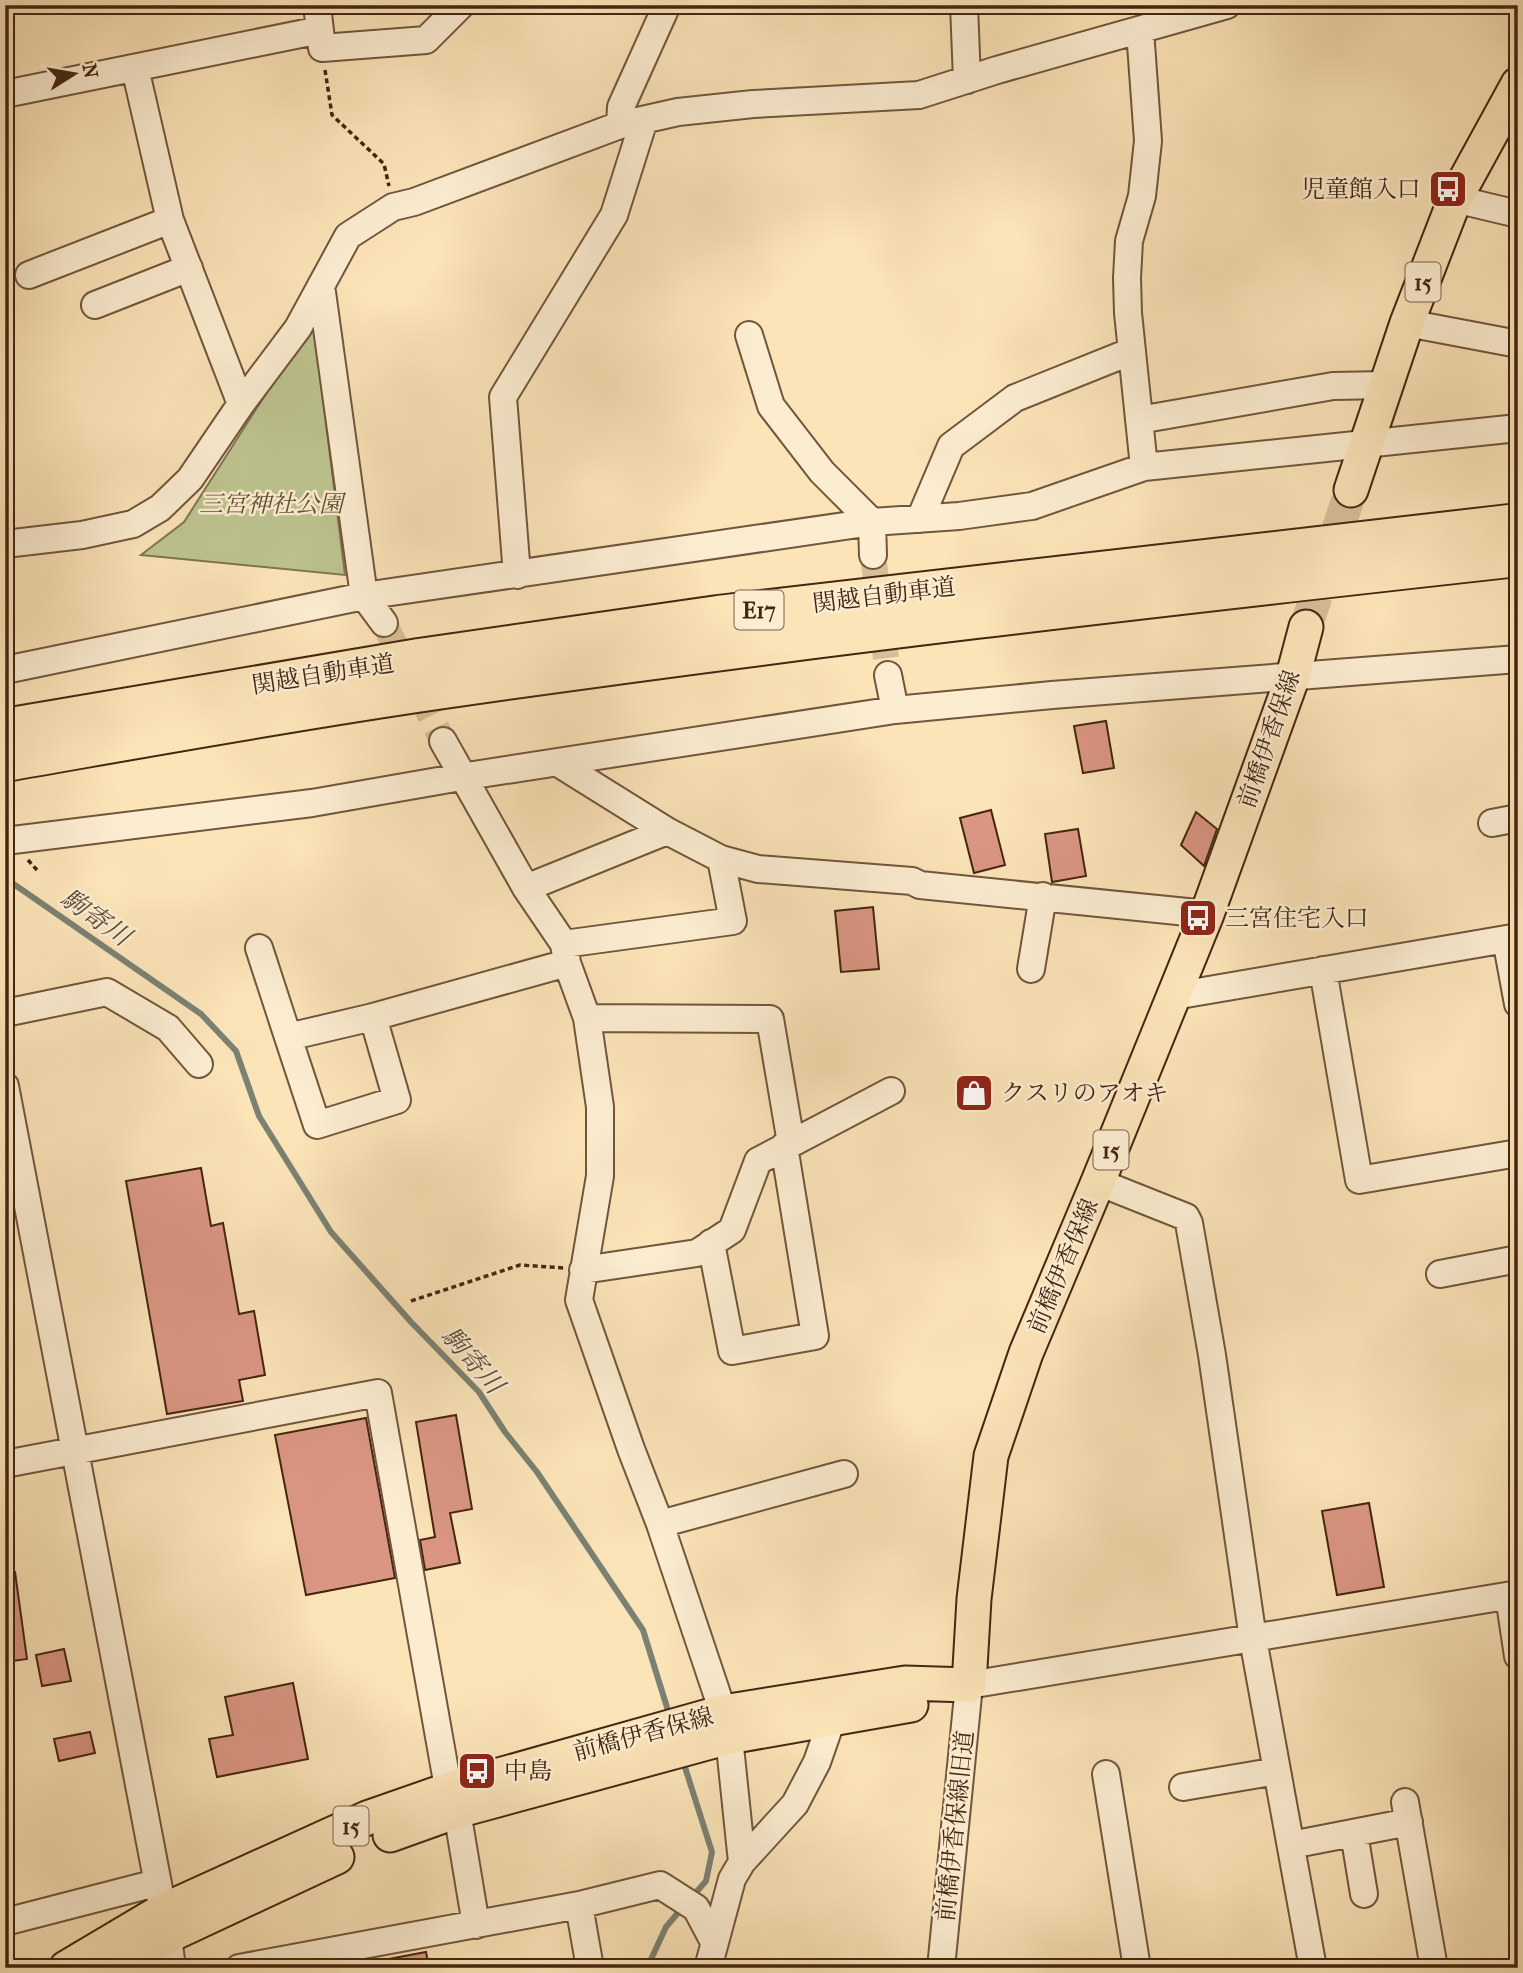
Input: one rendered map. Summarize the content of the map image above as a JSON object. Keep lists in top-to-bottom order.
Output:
{
  "streets": {
    "highway": ["関越自動車道", "E17"],
    "main road": ["15", "前橋伊香保線"],
    "street": ["前橋伊香保線旧道"]
  },
  "crossings": [
    ["前橋伊香保線", "前橋伊香保線旧道"]
  ],
  "water": ["駒寄川"],
  "parks": ["三宮神社公園"],
  "places": {
    "bus stop": ["児童館入口", "三宮住宅入口", "中島"],
    "shop": ["クスリのアオキ"]
  },
  "north": "right"
}
